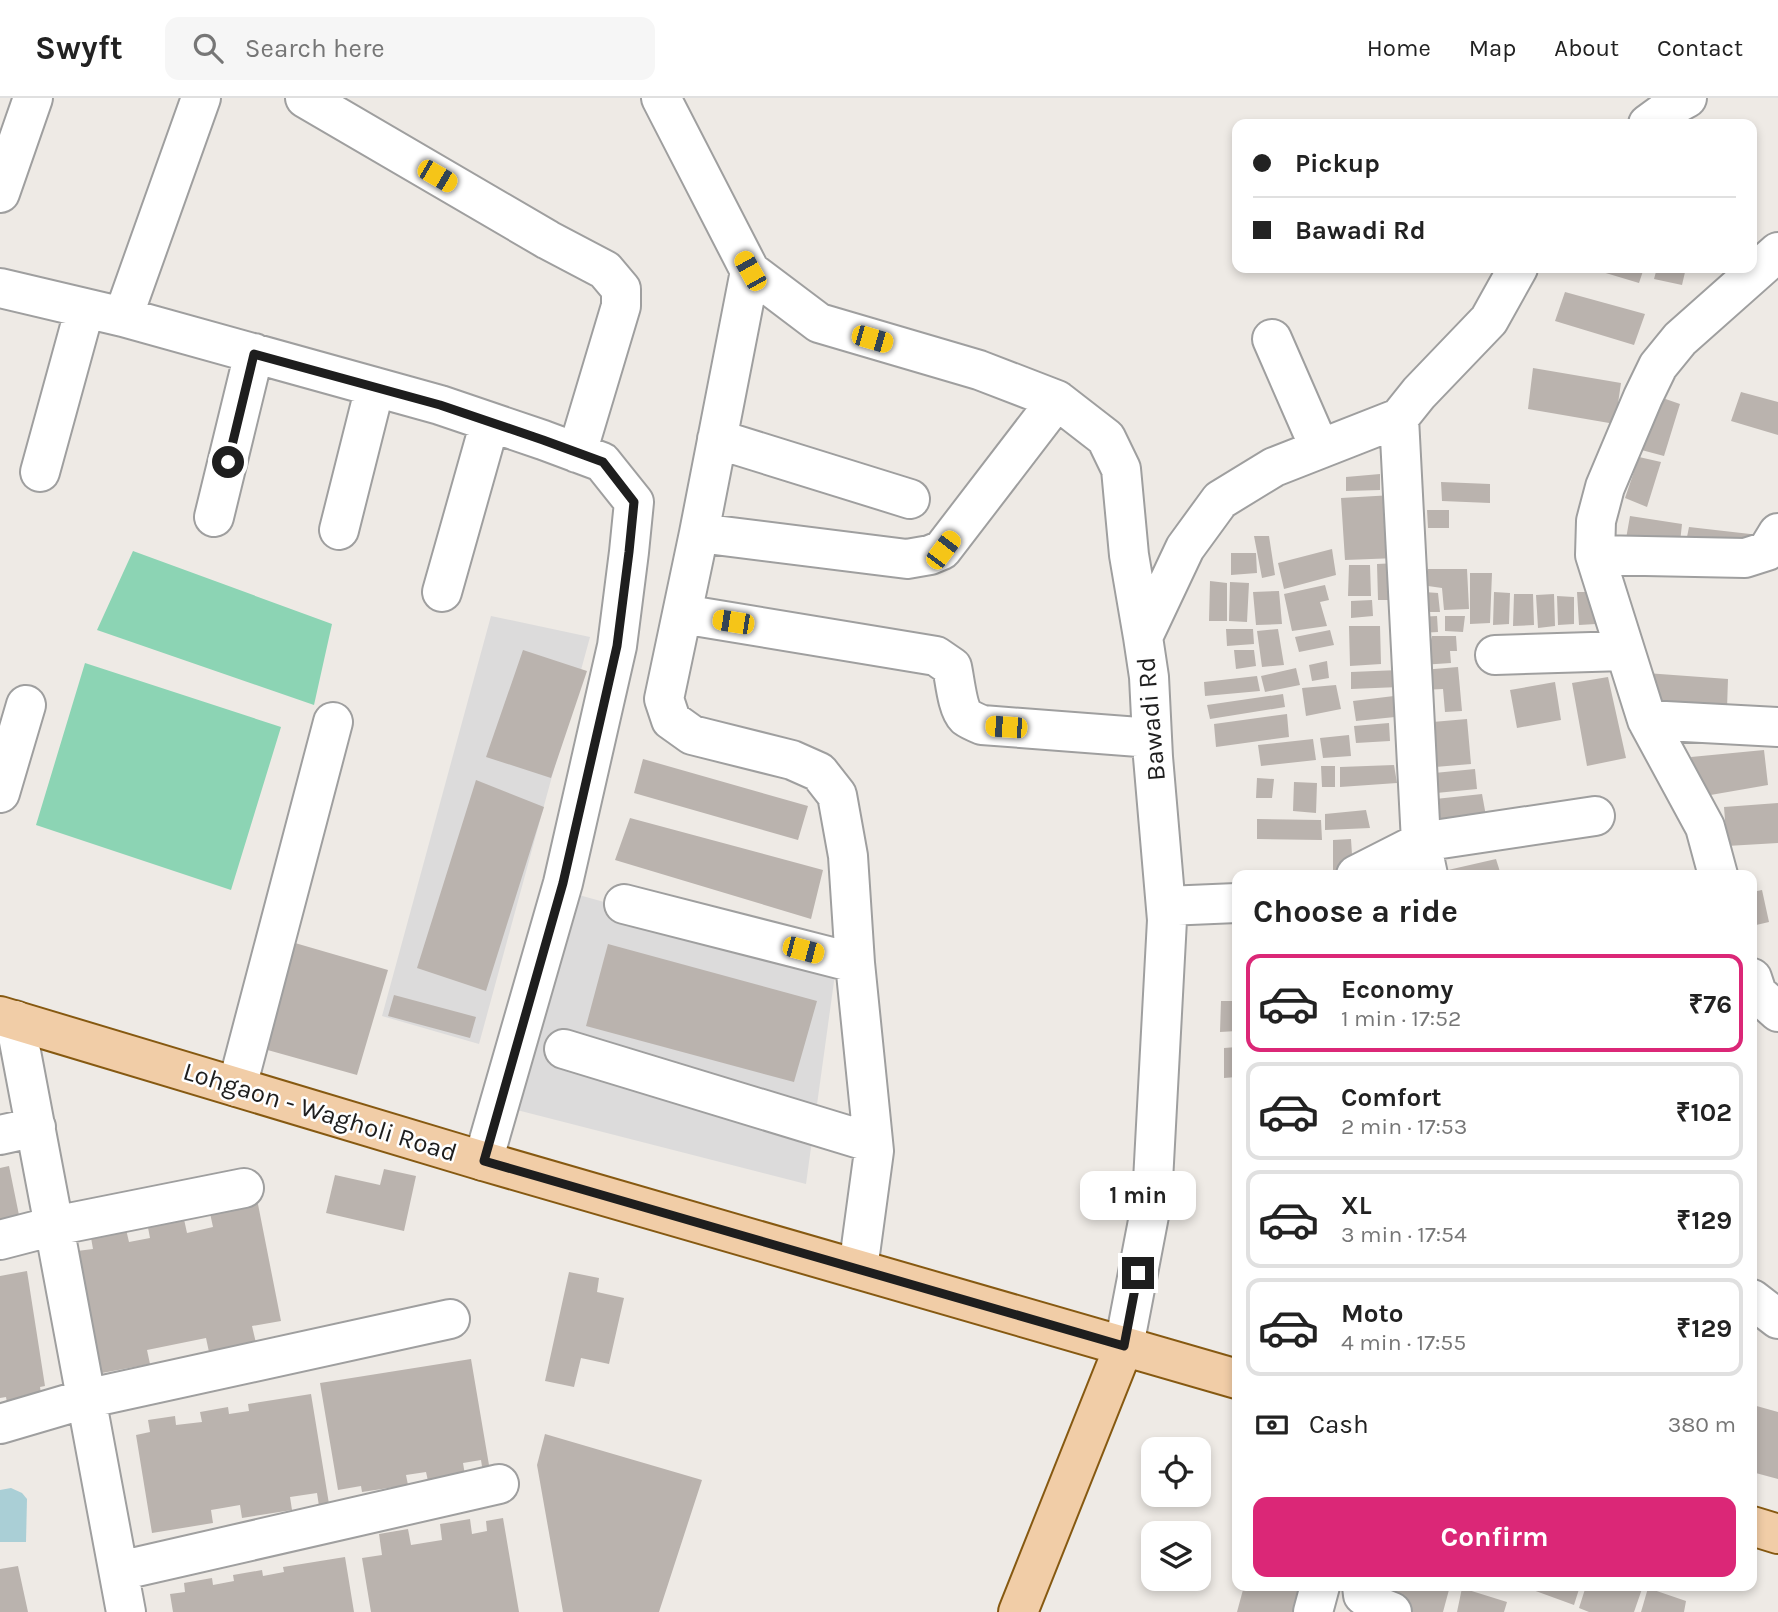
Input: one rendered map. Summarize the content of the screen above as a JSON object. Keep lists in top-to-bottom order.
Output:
{
  "streets": {
    "main road": ["Lohgaon - Wagholi Road"],
    "street": ["Bawadi Rd"]
  },
  "crossings": [
    ["Bawadi Rd", "Lohgaon - Wagholi Road"]
  ],
  "page": {
    "header": "Swyft",
    "search": "Search here",
    "nav": [
      "Home",
      "Map",
      "About",
      "Contact"
    ],
    "banner": ["Pickup", "Bawadi Rd"],
    "heading": "Choose a ride",
    "list": [
      {
        "name": "Economy",
        "note": "1 min · 17:52",
        "value": "₹76"
      },
      {
        "name": "Comfort",
        "note": "2 min · 17:53",
        "value": "₹102"
      },
      {
        "name": "XL",
        "note": "3 min · 17:54",
        "value": "₹129"
      },
      {
        "name": "Moto",
        "note": "4 min · 17:55",
        "value": "₹129"
      }
    ],
    "bubble": "1 min",
    "pay": ["Cash", "380 m"],
    "buttons": "Confirm"
  }
}
